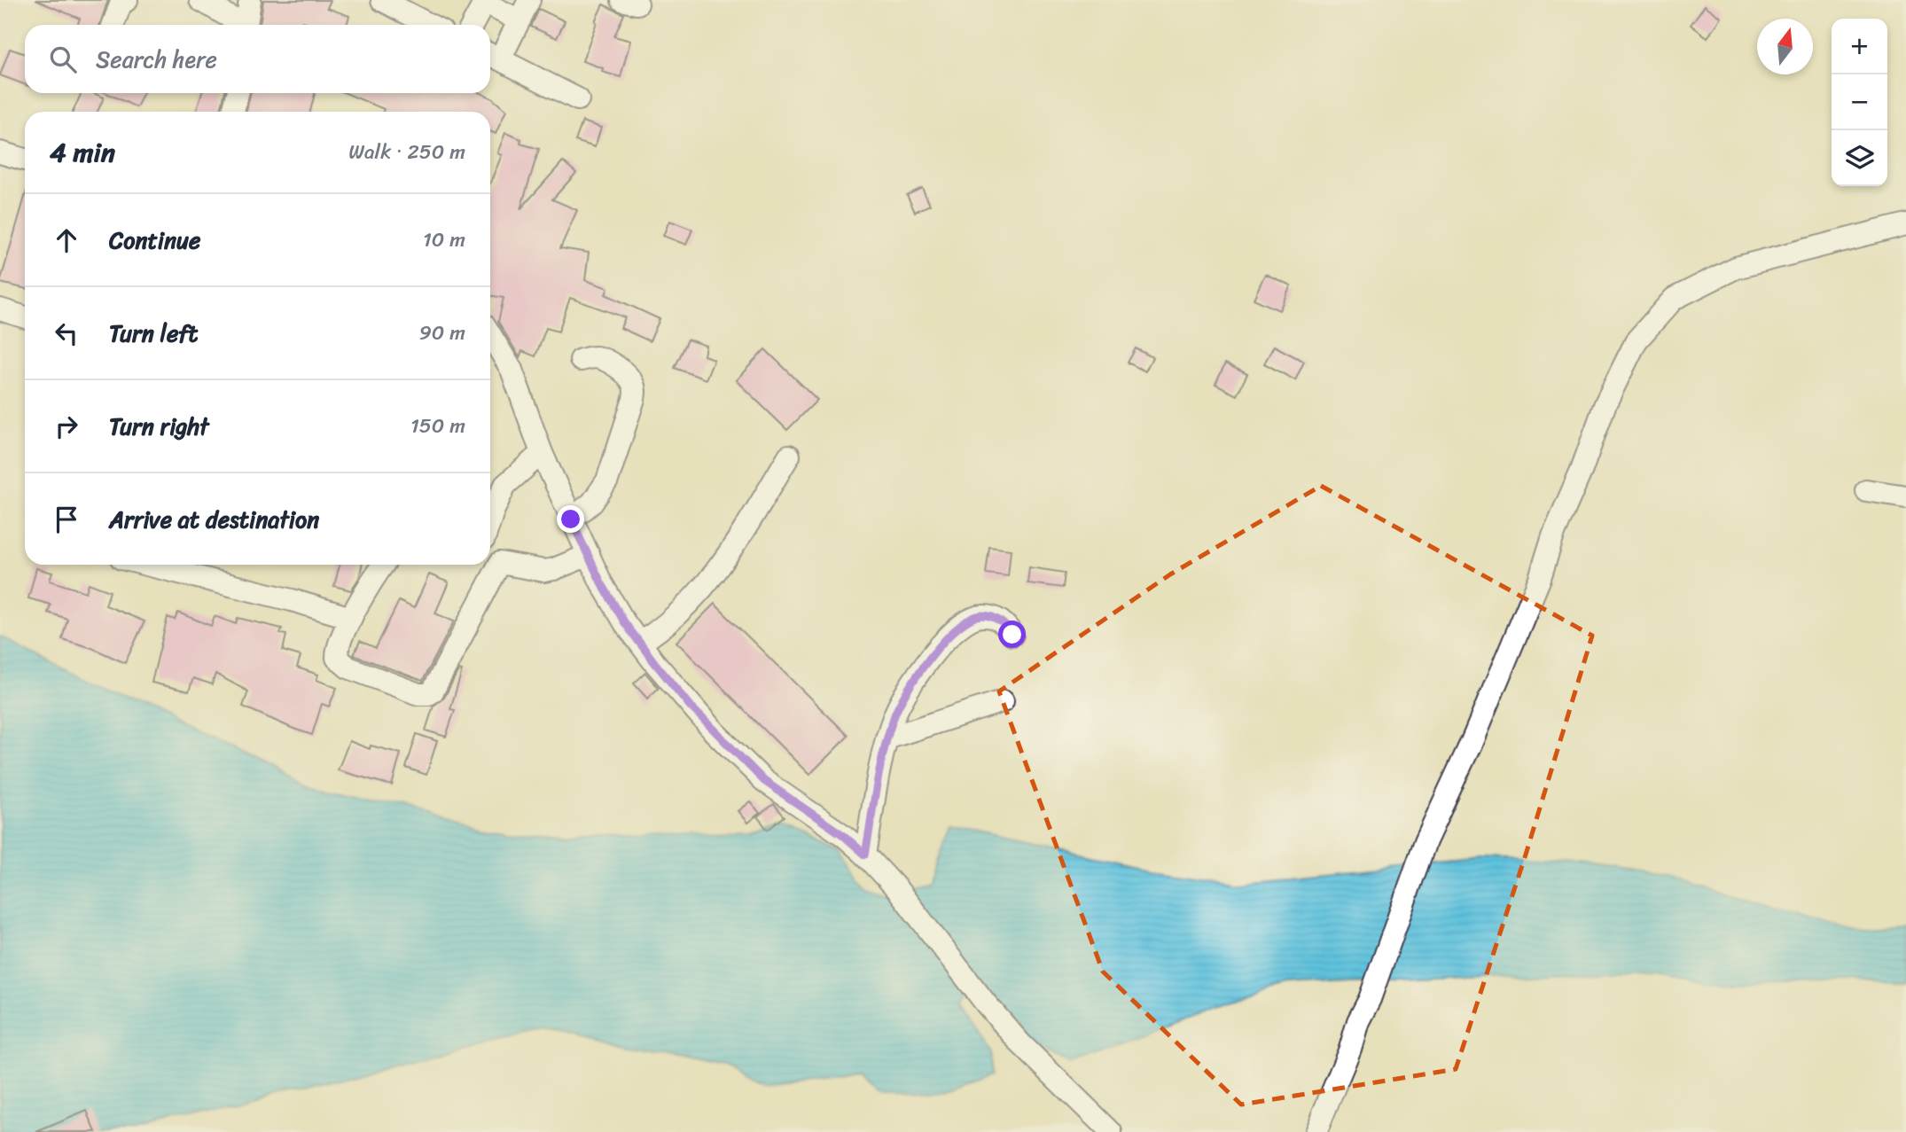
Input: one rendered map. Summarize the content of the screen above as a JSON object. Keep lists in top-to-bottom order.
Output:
{
  "north": "top",
  "page": {
    "map_buttons": ["+", "−"],
    "search": "Search here",
    "heading": ["4 min", "Walk · 250 m"],
    "list": [
      ["Continue", "10 m"],
      ["Turn left", "90 m"],
      ["Turn right", "150 m"],
      "Arrive at destination"
    ]
  }
}
